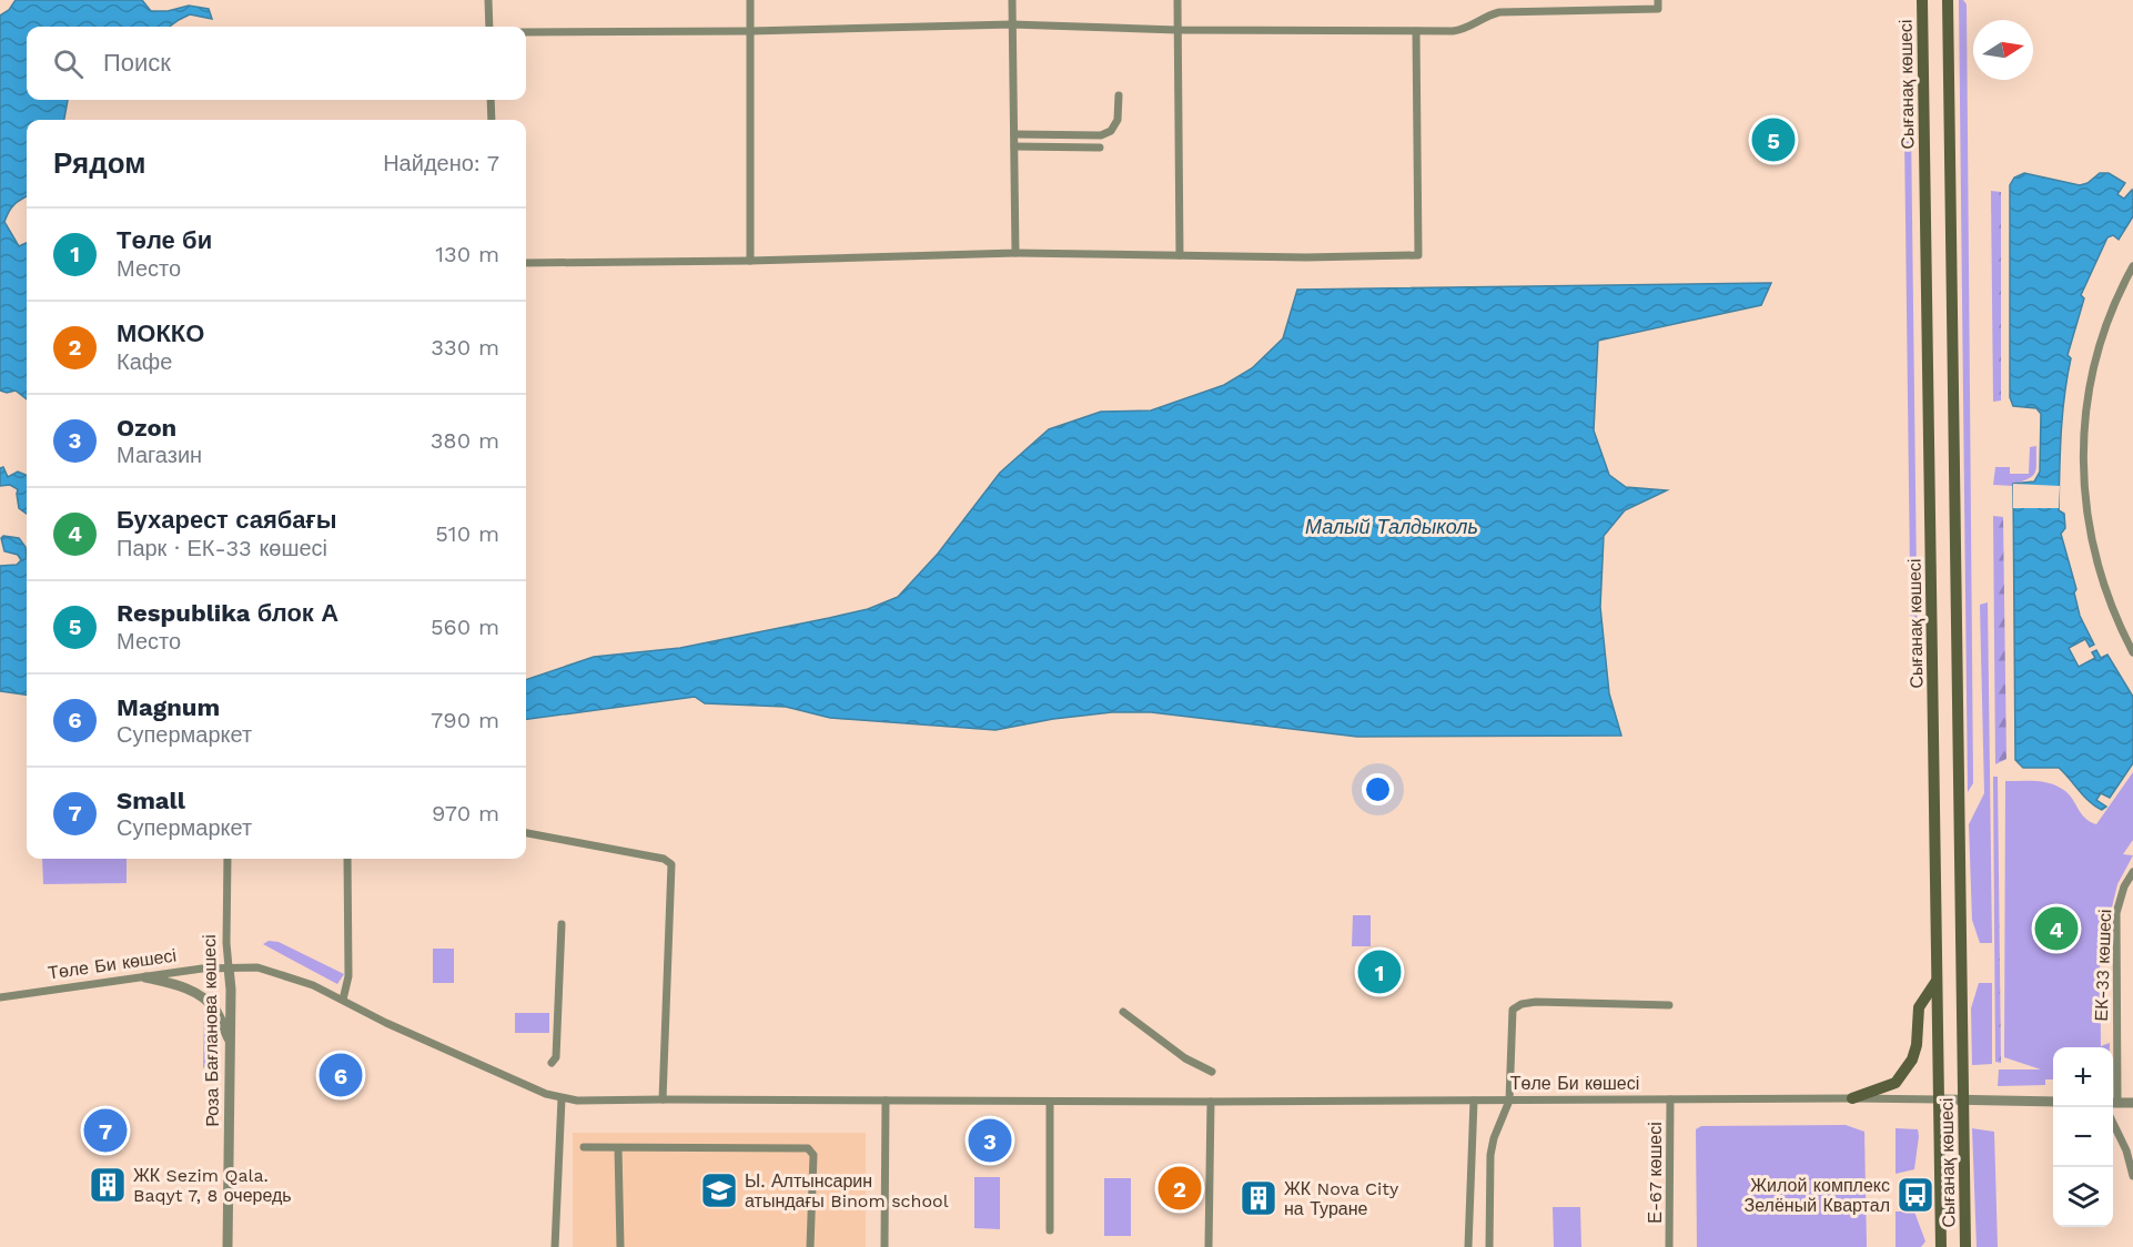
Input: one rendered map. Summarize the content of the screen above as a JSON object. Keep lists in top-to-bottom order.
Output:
{
  "streets": {
    "main road": ["Сығанақ көшесі"],
    "street": [
      "Төле Би көшесі",
      "ЕК-33 көшесі",
      "Роза Бағланова көшесі",
      "Е-67 көшесі"
    ]
  },
  "crossings": [
    ["Сығанақ көшесі", "Төле Би көшесі"],
    ["Төле Би көшесі", "Роза Бағланова көшесі"],
    ["Төле Би көшесі", "Е-67 көшесі"]
  ],
  "water": ["Малый Талдыколь"],
  "places": {
    "building": ["ЖК Sezim Qala. Baqyt 7, 8 очередь", "ЖК Nova City на Туране"],
    "school or university": ["Ы. Алтынсарин атындағы Binom school"],
    "bus stop": ["Жилой комплекс Зелёный Квартал"]
  },
  "north": "right",
  "page": {
    "search": "Поиск",
    "pins": [
      "5",
      "4",
      "1",
      "6",
      "7",
      "3",
      "2"
    ],
    "heading": ["Рядом", "Найдено: 7"],
    "list": [
      {
        "mark": "1",
        "name": "Төле би",
        "note": "Место",
        "value": "130 m"
      },
      {
        "mark": "2",
        "name": "МОККО",
        "note": "Кафе",
        "value": "330 m"
      },
      {
        "mark": "3",
        "name": "Ozon",
        "note": "Магазин",
        "value": "380 m"
      },
      {
        "mark": "4",
        "name": "Бухарест саябағы",
        "note": "Парк · ЕК-33 көшесі",
        "value": "510 m"
      },
      {
        "mark": "5",
        "name": "Respublika блок А",
        "note": "Место",
        "value": "560 m"
      },
      {
        "mark": "6",
        "name": "Magnum",
        "note": "Супермаркет",
        "value": "790 m"
      },
      {
        "mark": "7",
        "name": "Small",
        "note": "Супермаркет",
        "value": "970 m"
      }
    ],
    "map_buttons": ["+", "−"]
  }
}
